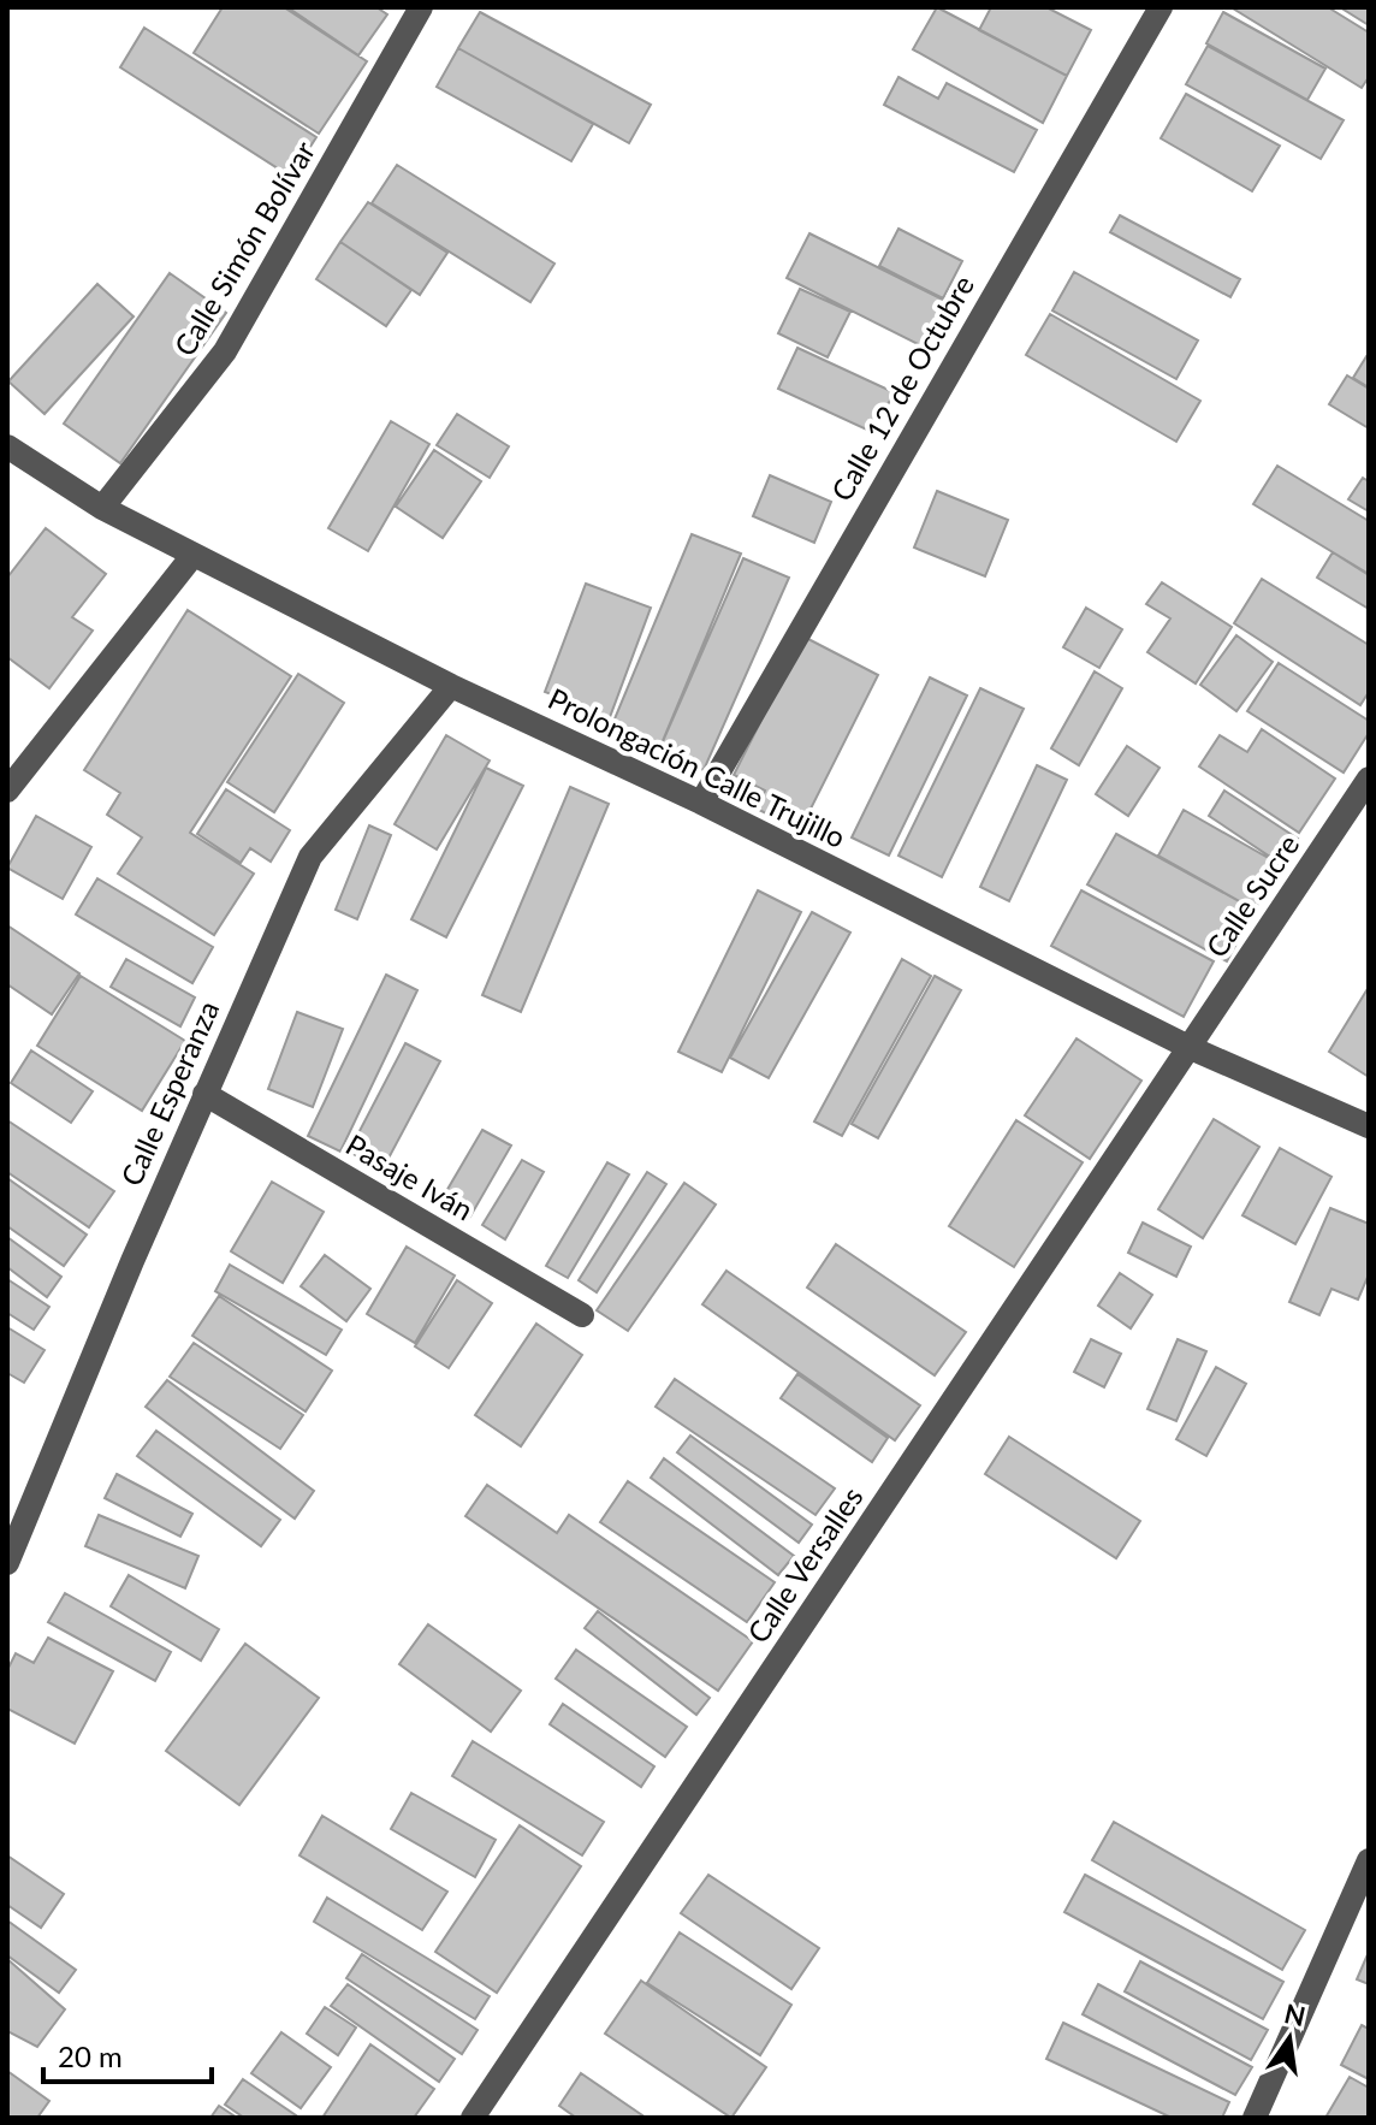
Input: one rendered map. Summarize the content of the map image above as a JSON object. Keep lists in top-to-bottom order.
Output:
{
  "streets": {
    "street": [
      "Calle Simón Bolívar",
      "Calle 12 de Octubre",
      "Prolongación Calle Trujillo",
      "Calle Sucre",
      "Calle Esperanza",
      "Pasaje Iván",
      "Calle Versalles"
    ]
  },
  "crossings": [
    ["Calle Simón Bolívar", "Prolongación Calle Trujillo"],
    ["Calle 12 de Octubre", "Prolongación Calle Trujillo"],
    ["Prolongación Calle Trujillo", "Calle Sucre"],
    ["Prolongación Calle Trujillo", "Calle Esperanza"],
    ["Prolongación Calle Trujillo", "Calle Versalles"],
    ["Calle Sucre", "Calle Versalles"],
    ["Calle Esperanza", "Pasaje Iván"]
  ],
  "scale_bar": "20 m",
  "north": "top"
}
